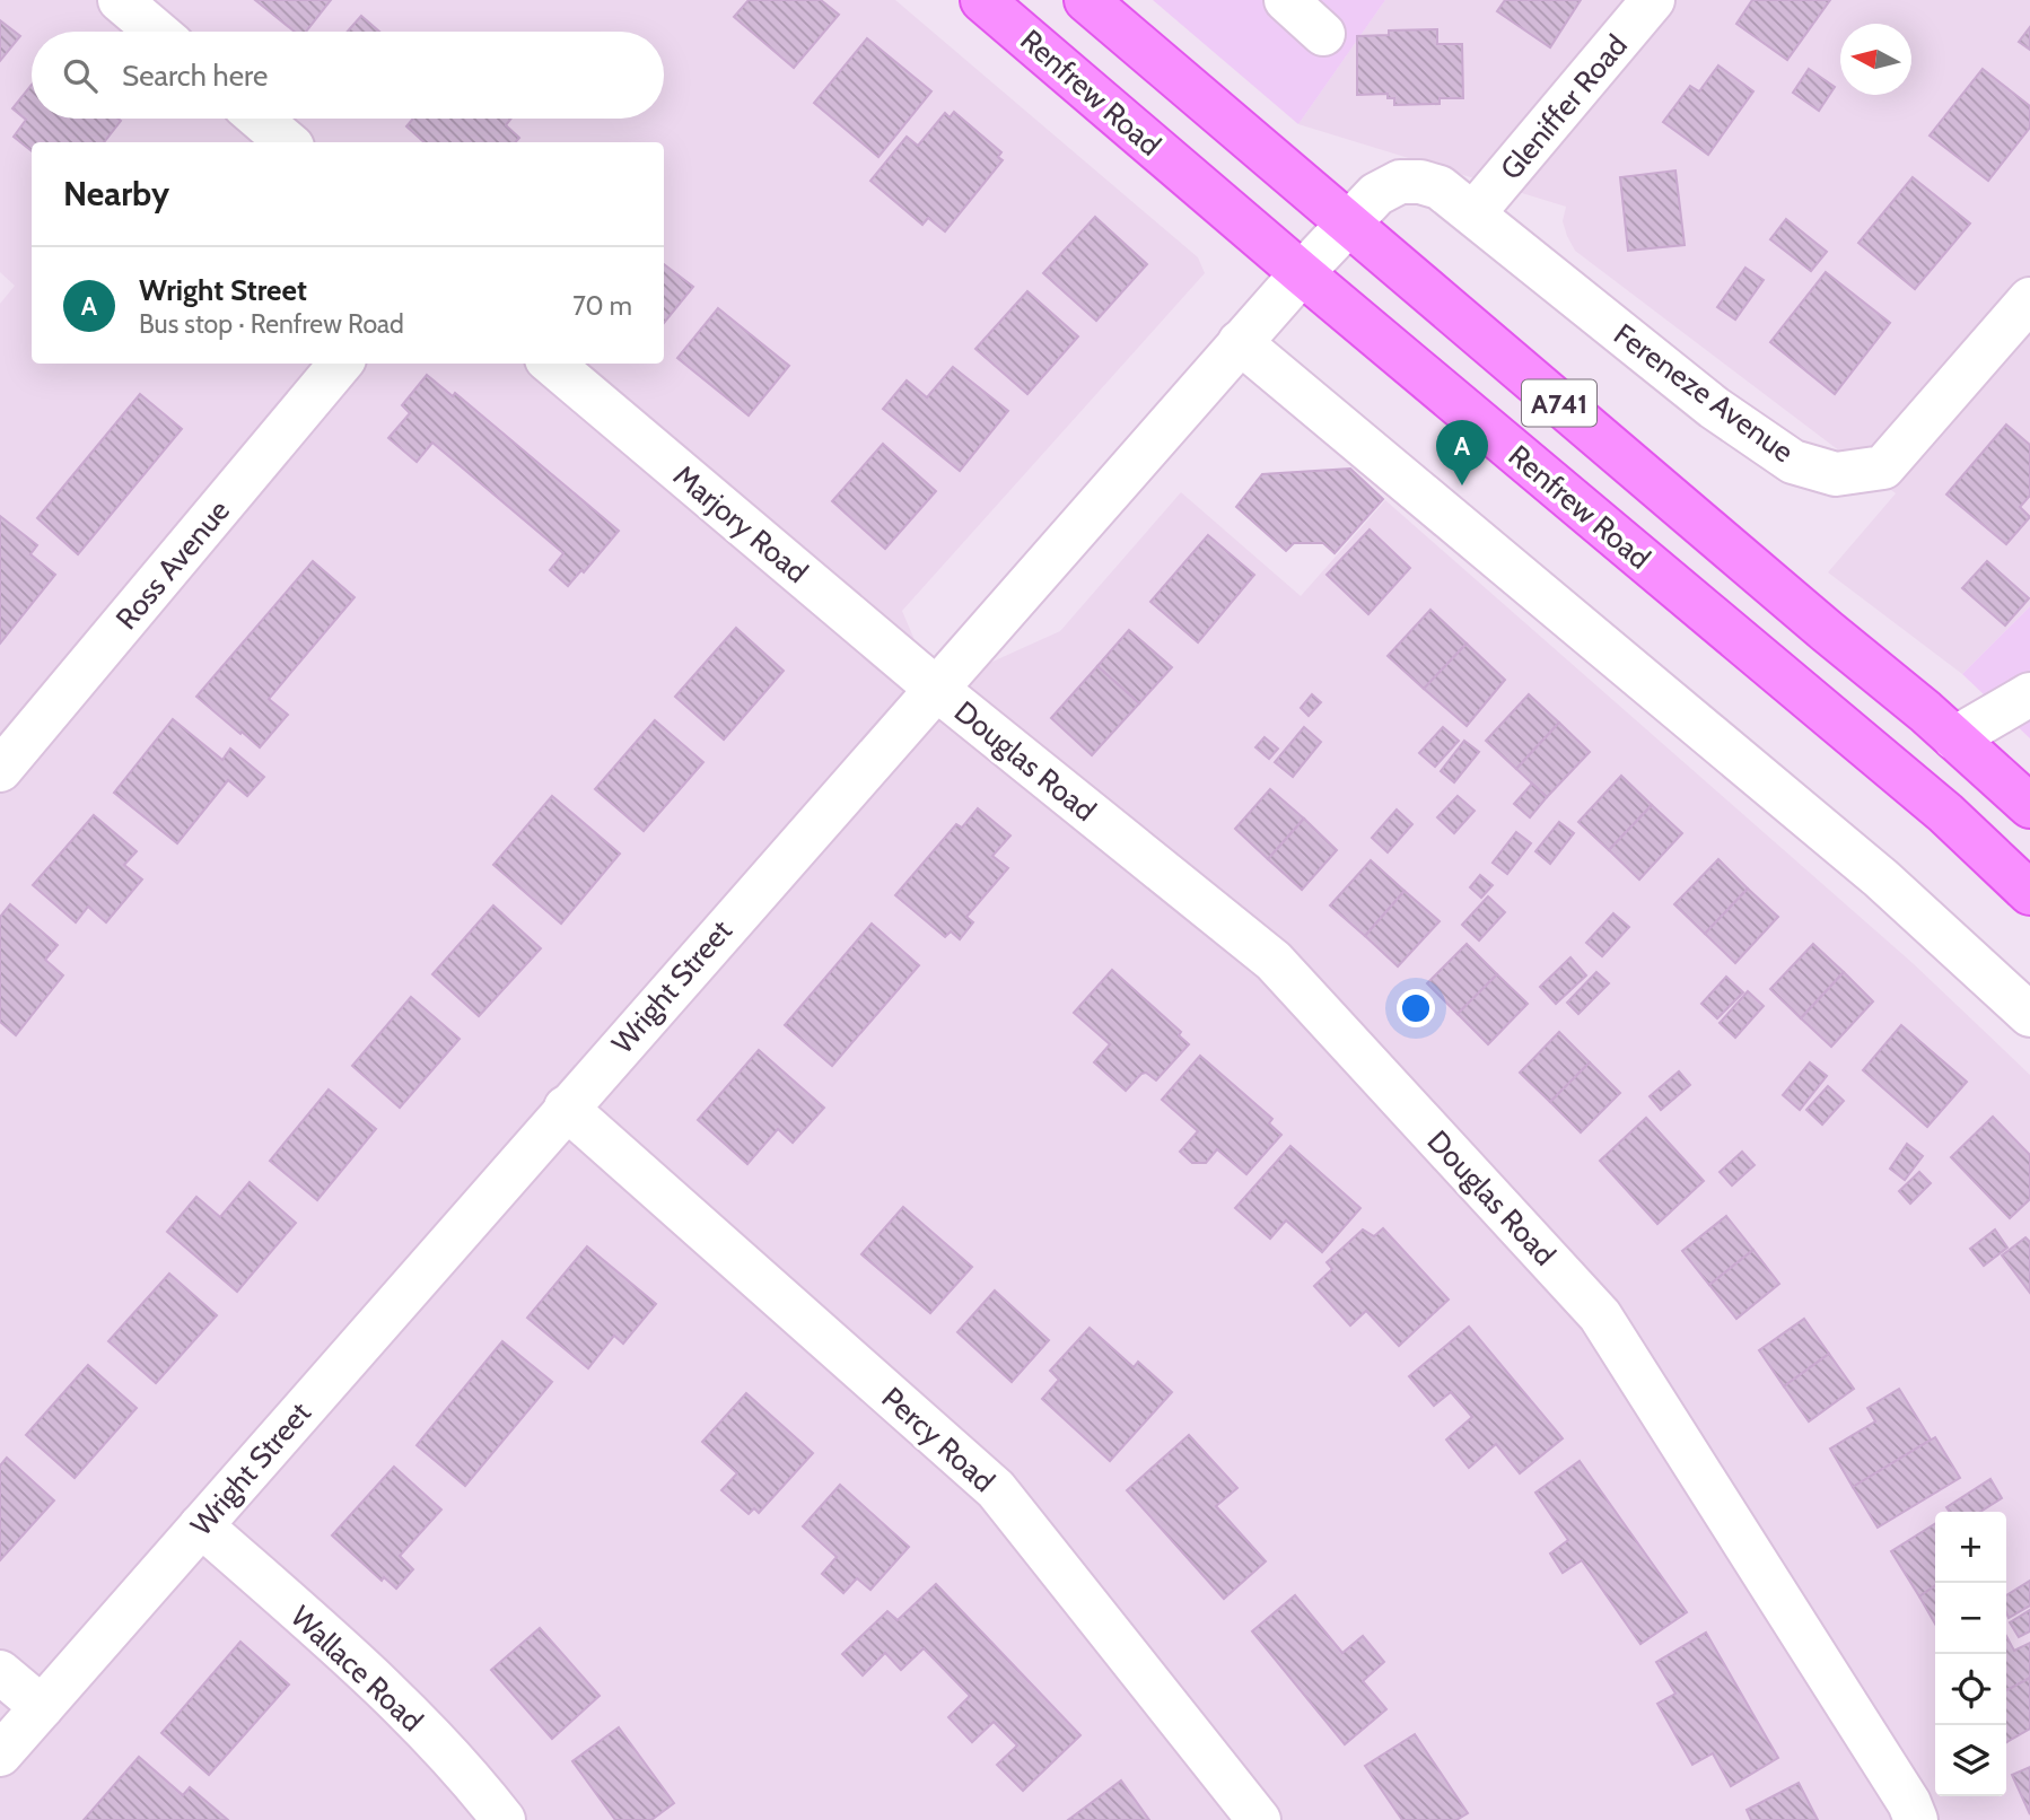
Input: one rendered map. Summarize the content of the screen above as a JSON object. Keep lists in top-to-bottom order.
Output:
{
  "streets": {
    "main road": ["Renfrew Road", "A741"],
    "street": [
      "Gleniffer Road",
      "Fereneze Avenue",
      "Marjory Road",
      "Ross Avenue",
      "Douglas Road",
      "Wright Street",
      "Percy Road",
      "Wallace Road"
    ]
  },
  "crossings": [
    ["Renfrew Road", "Wright Street"],
    ["Gleniffer Road", "Fereneze Avenue"],
    ["Fereneze Avenue", "Wright Street"],
    ["A741", "Wright Street"],
    ["Marjory Road", "Douglas Road"],
    ["Marjory Road", "Wright Street"],
    ["Douglas Road", "Wright Street"],
    ["Wright Street", "Percy Road"],
    ["Wright Street", "Wallace Road"]
  ],
  "north": "left",
  "page": {
    "search": "Search here",
    "heading": "Nearby",
    "list": [
      {
        "mark": "A",
        "name": "Wright Street",
        "note": "Bus stop · Renfrew Road",
        "value": "70 m"
      }
    ],
    "pins": "A",
    "map_buttons": ["+", "−"]
  }
}
